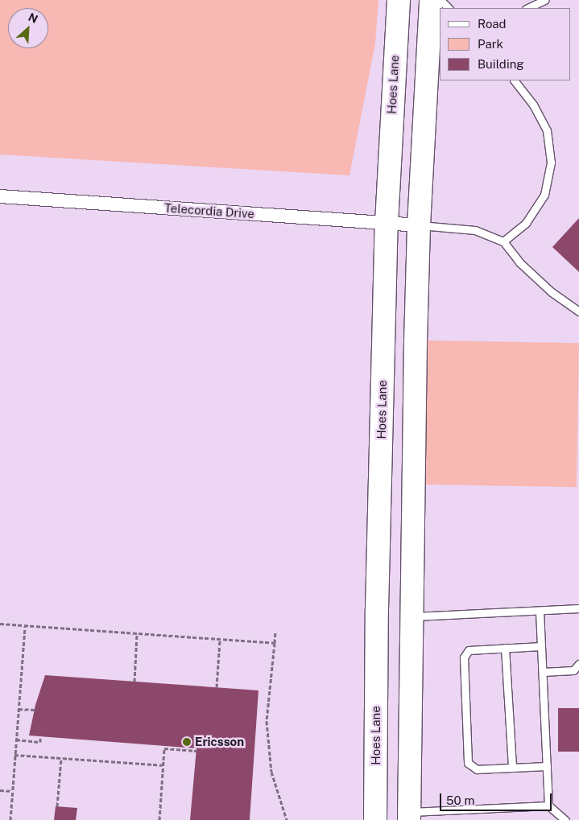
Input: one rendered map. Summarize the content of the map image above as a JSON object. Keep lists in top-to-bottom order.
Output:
{
  "streets": {
    "highway": ["Hoes Lane"],
    "street": ["Telecordia Drive"]
  },
  "crossings": [
    ["Hoes Lane", "Telecordia Drive"]
  ],
  "places": ["Ericsson"],
  "legend": ["Road", "Park", "Building"],
  "scale_bar": "50 m",
  "north": "top right"
}
